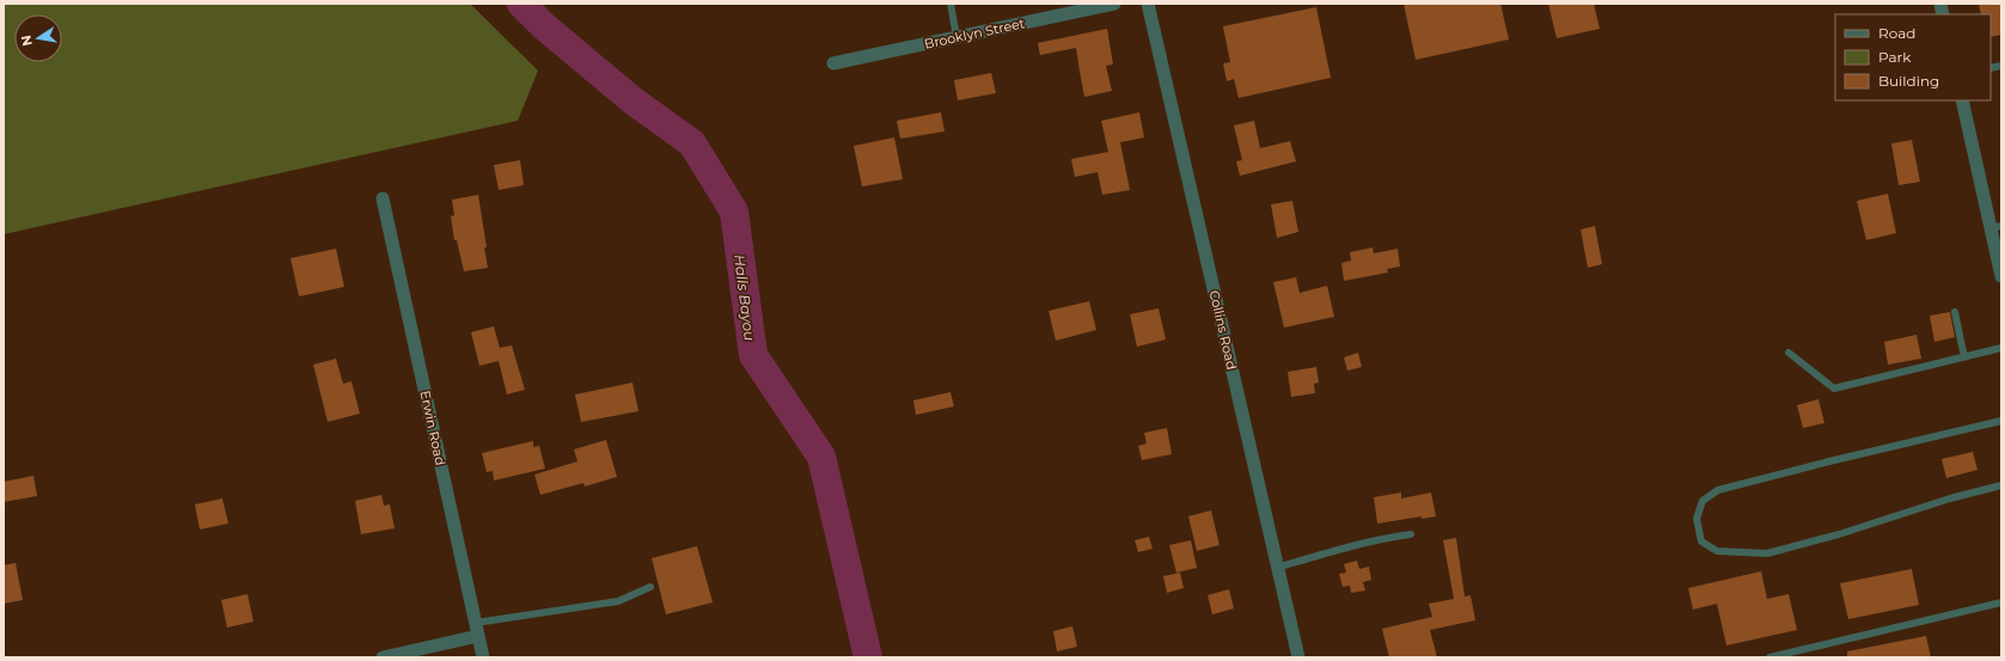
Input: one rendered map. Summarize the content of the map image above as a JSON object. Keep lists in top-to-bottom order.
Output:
{
  "streets": {
    "street": ["Brooklyn Street", "Collins Road", "Erwin Road"]
  },
  "water": ["Halls Bayou"],
  "legend": ["Road", "Park", "Building"],
  "north": "left"
}
